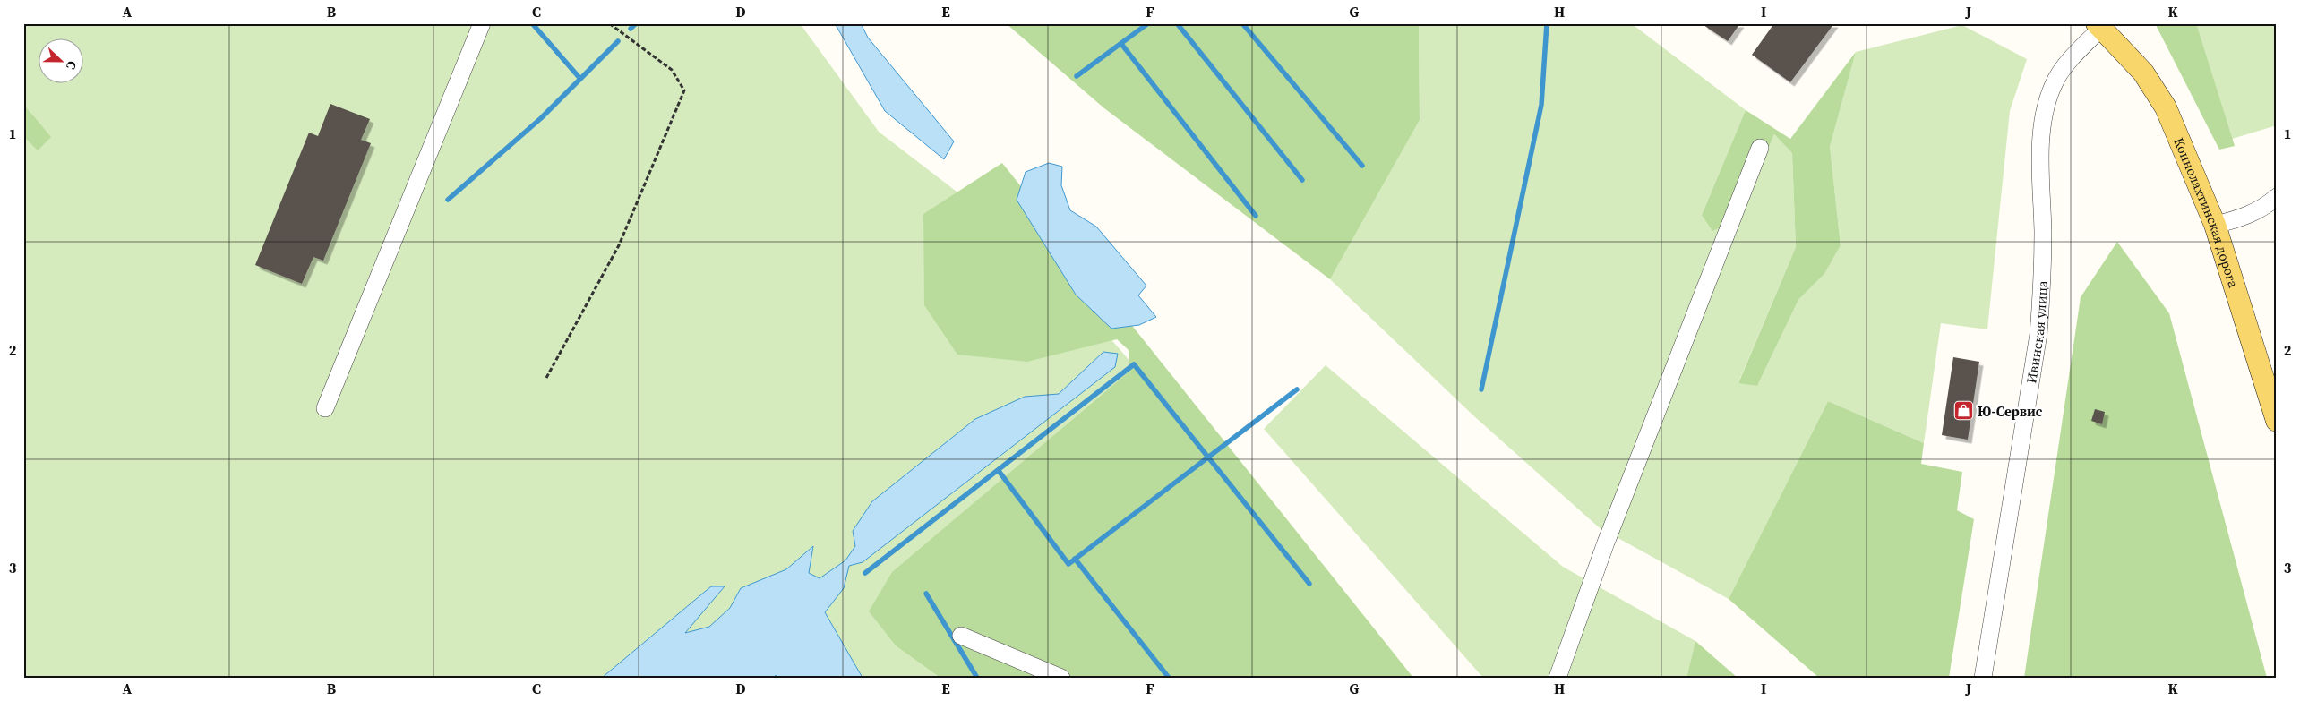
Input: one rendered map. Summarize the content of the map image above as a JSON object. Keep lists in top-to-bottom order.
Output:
{
  "streets": {
    "main road": ["Коннолахтинская дорога"],
    "street": ["Ивинская улица"]
  },
  "crossings": [
    ["Коннолахтинская дорога", "Ивинская улица"]
  ],
  "places": {
    "shop": ["Ю-Сервис"]
  },
  "north": "right",
  "grid": {
    "columns": [
      "A",
      "B",
      "C",
      "D",
      "E",
      "F",
      "G",
      "H",
      "I",
      "J",
      "K"
    ],
    "rows": ["1", "2", "3"]
  }
}
